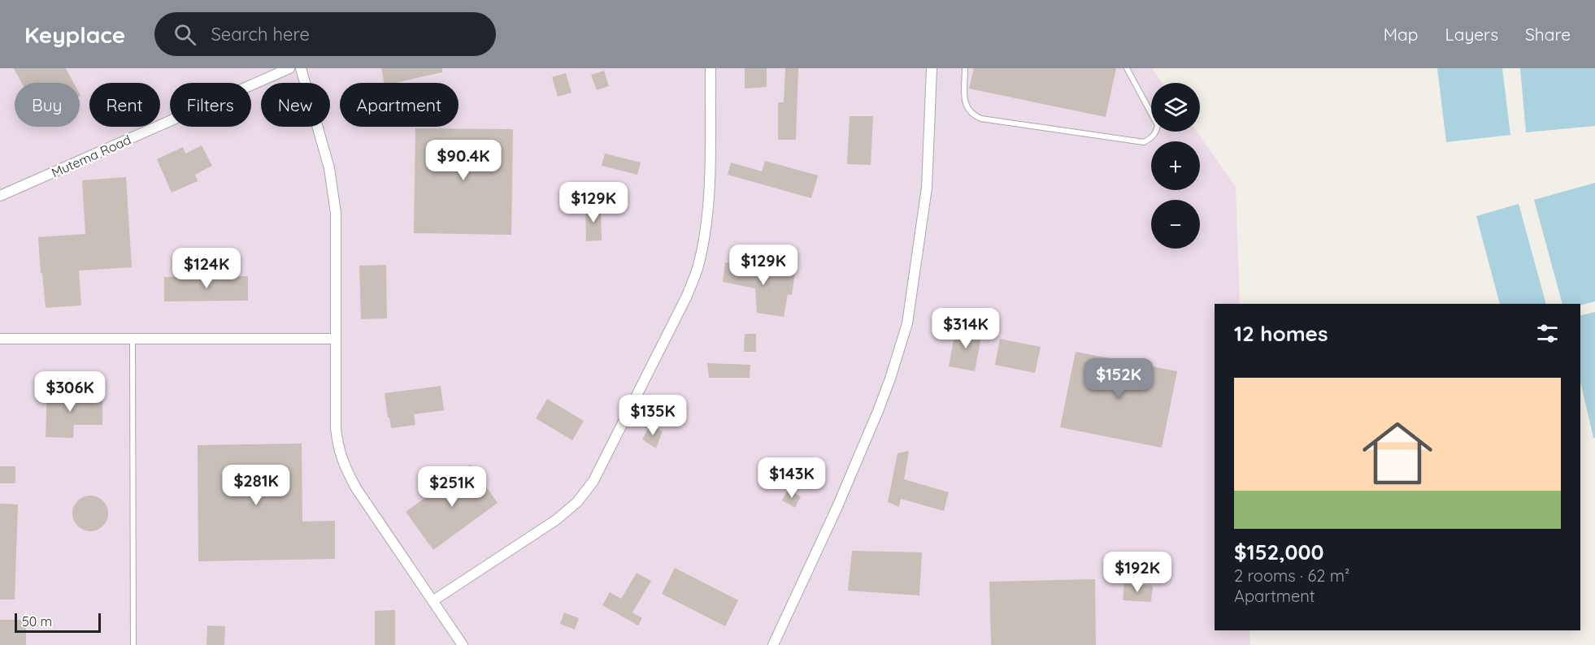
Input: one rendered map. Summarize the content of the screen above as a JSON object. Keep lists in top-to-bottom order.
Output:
{
  "streets": {
    "street": ["Mutema Road"]
  },
  "scale_bar": "50 m",
  "page": {
    "header": "Keyplace",
    "search": "Search here",
    "nav": ["Map", "Layers", "Share"],
    "map_buttons": ["+", "−"],
    "chip": [
      "Buy",
      "Rent",
      "Filters",
      "New",
      "Apartment"
    ],
    "price": [
      "$90.4K",
      "$129K",
      "$129K",
      "$124K",
      "$314K",
      "$152K",
      "$306K",
      "$135K",
      "$143K",
      "$281K",
      "$251K",
      "$192K"
    ],
    "heading": "12 homes",
    "list": [
      {
        "name": "$152,000",
        "note": "2 rooms · 62 m² · Apartment"
      }
    ],
    "scale": "50 m"
  }
}
